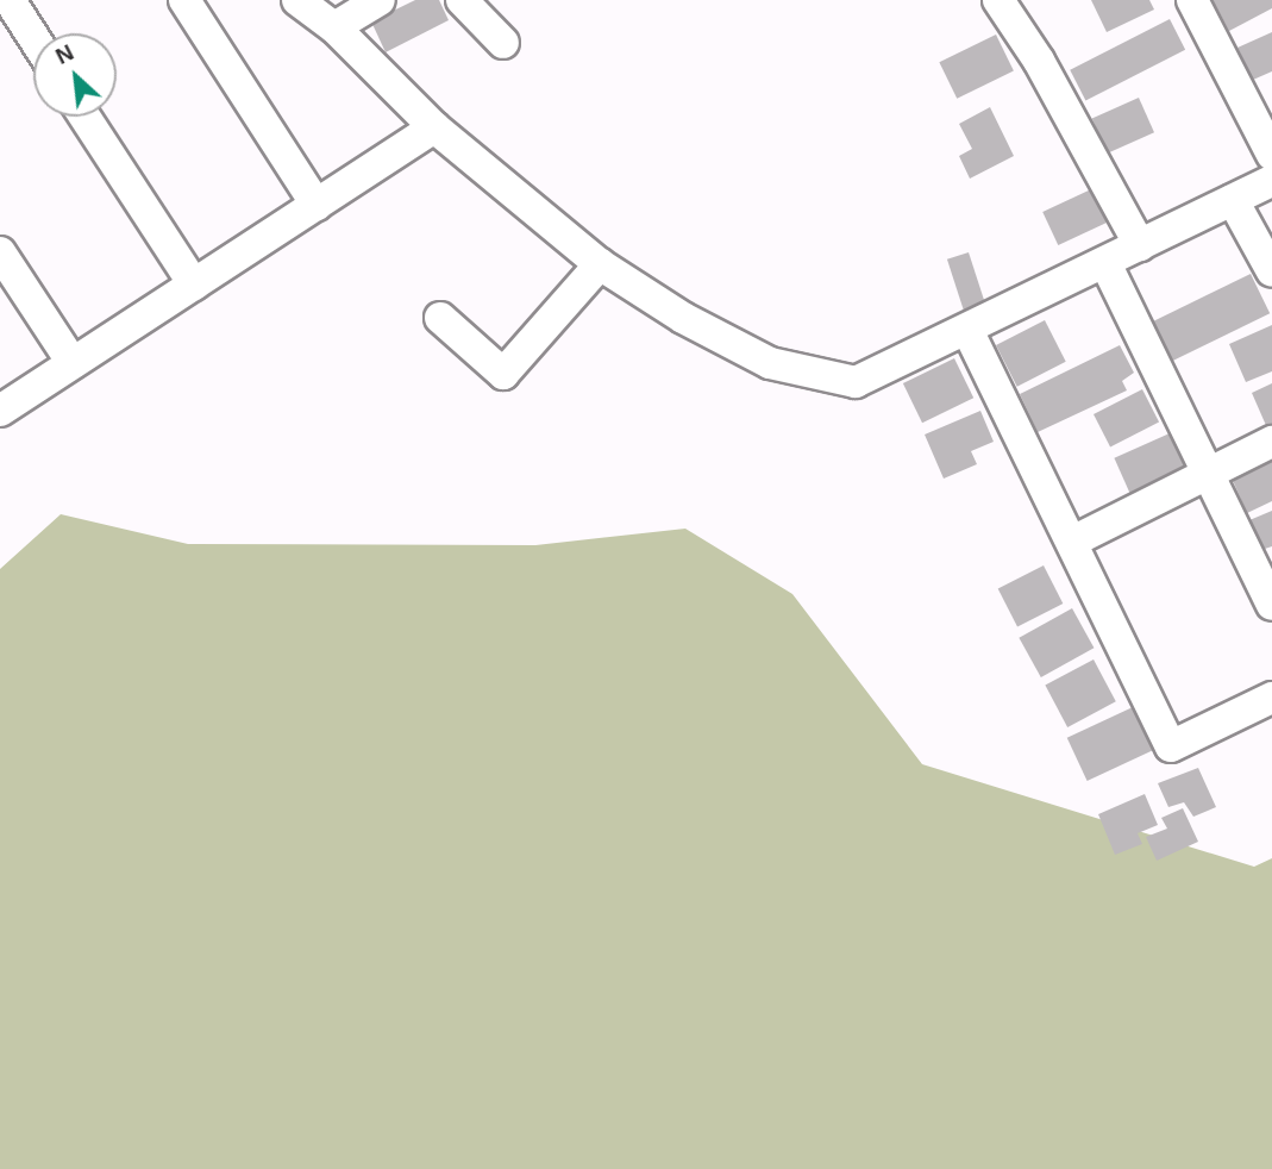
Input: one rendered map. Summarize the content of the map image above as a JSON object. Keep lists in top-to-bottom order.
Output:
{
  "north": "top left"
}
